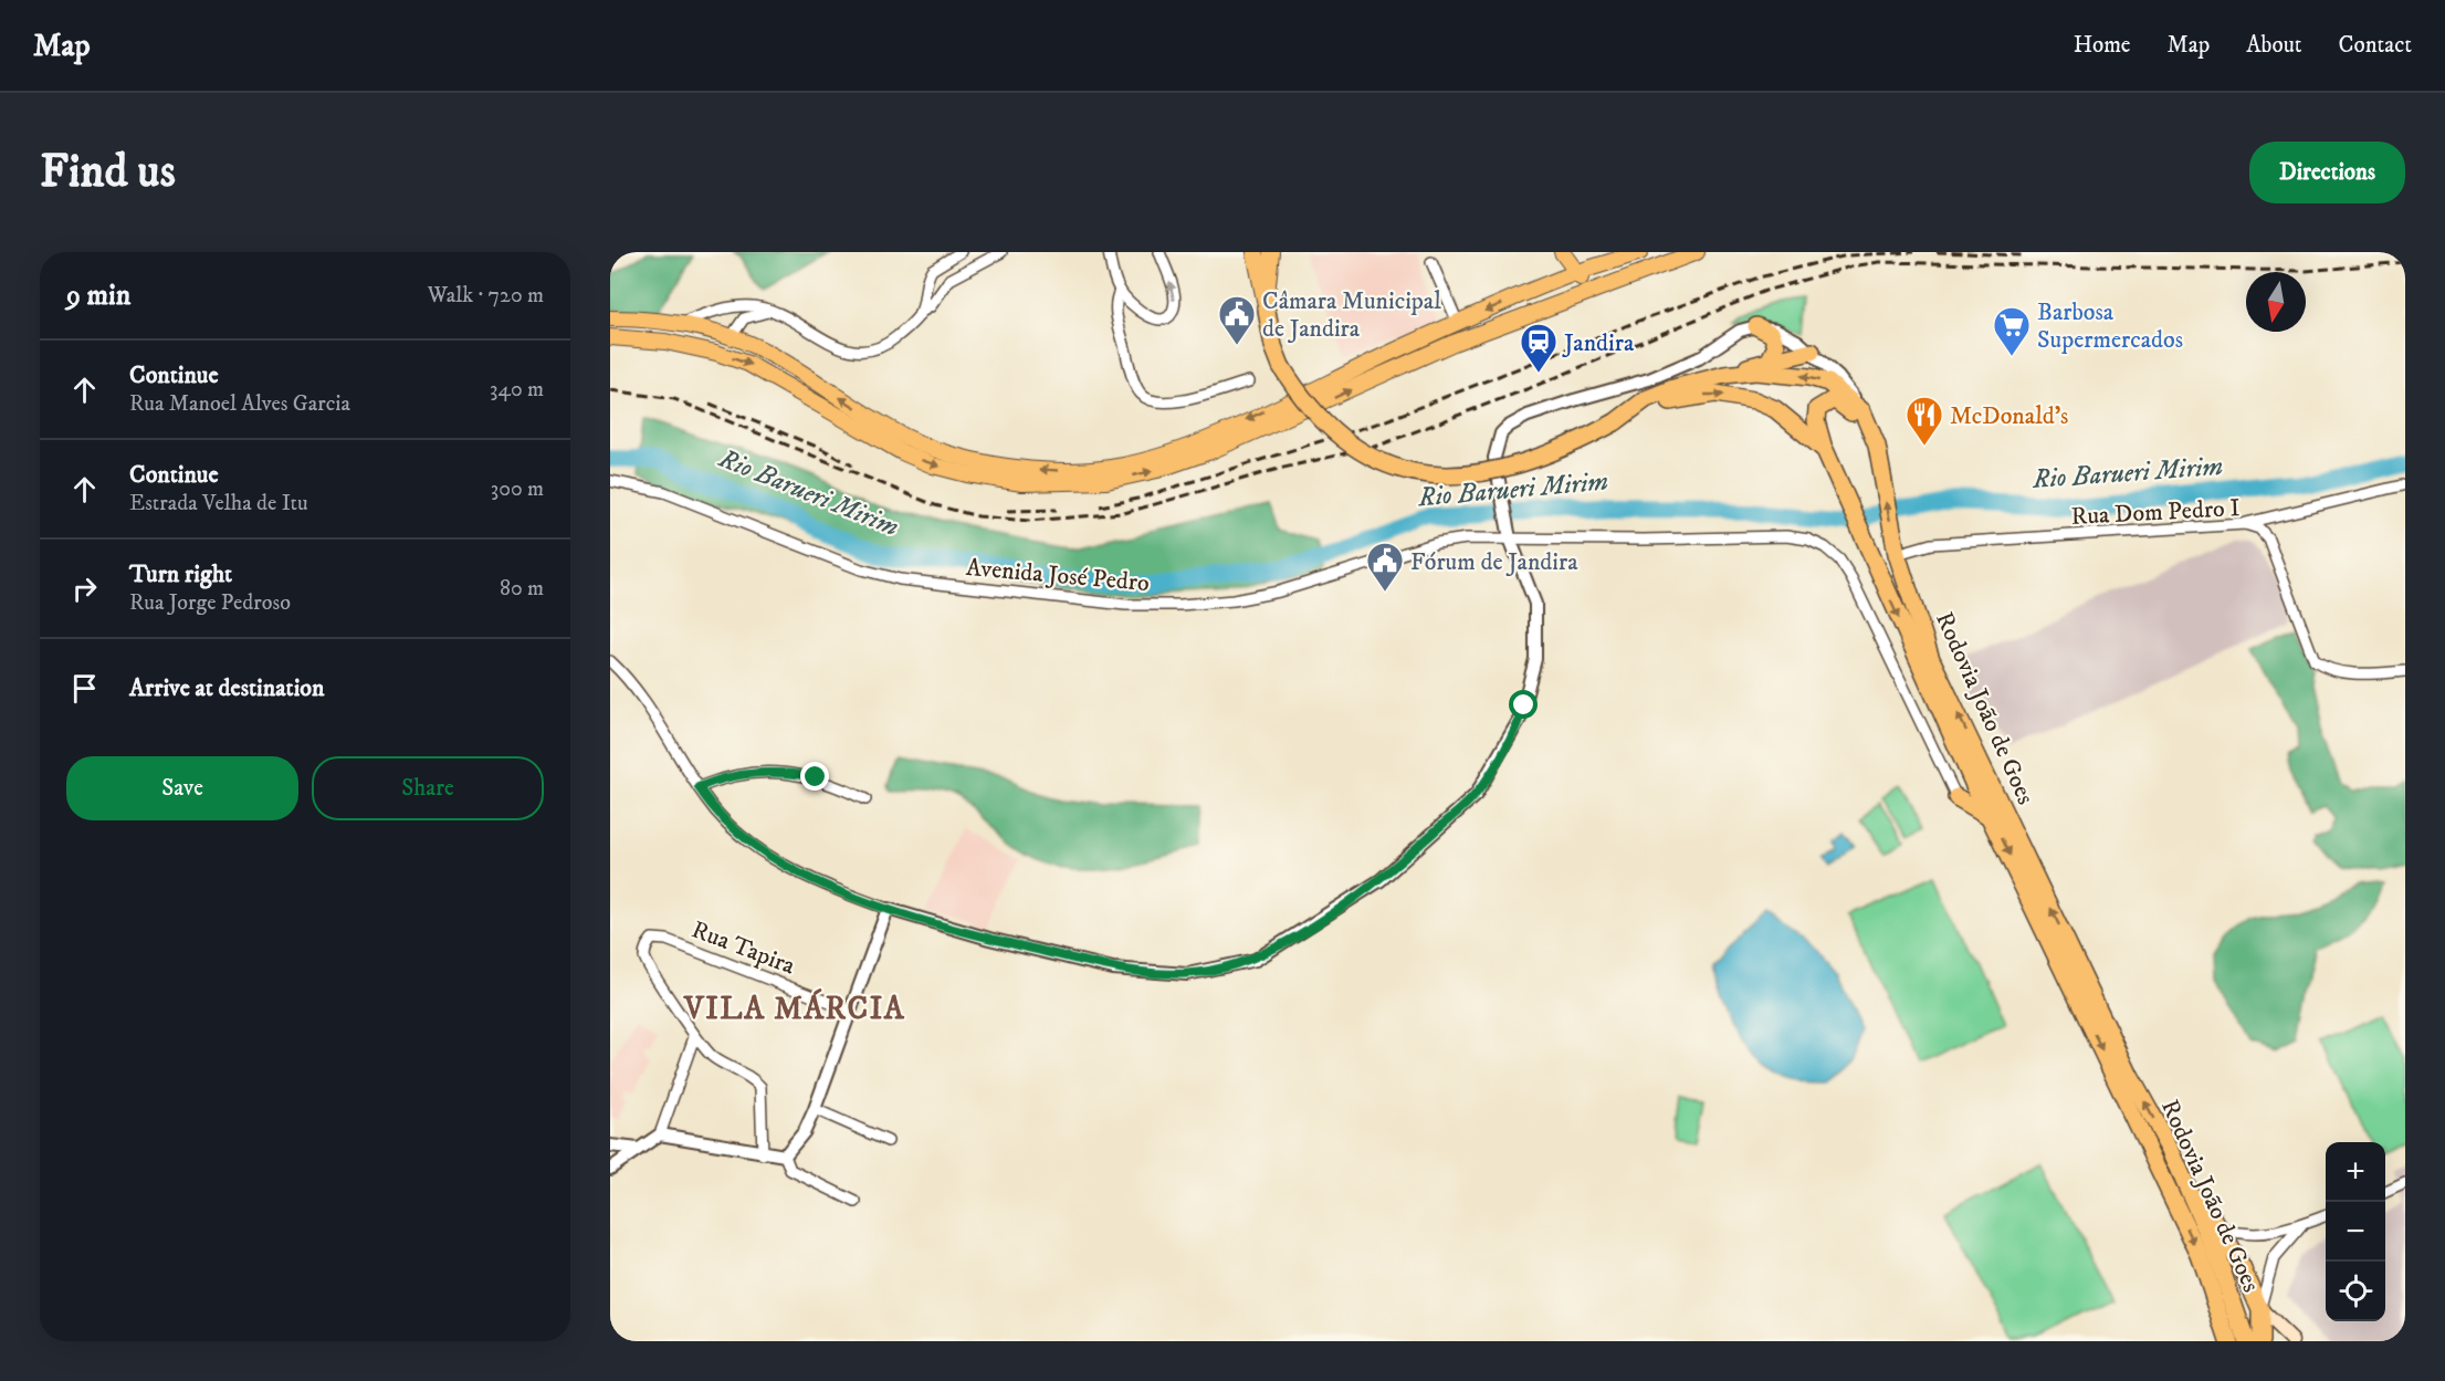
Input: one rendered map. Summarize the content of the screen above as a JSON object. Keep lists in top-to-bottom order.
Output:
{
  "streets": {
    "highway": ["Rodovia João de Goes"],
    "street": ["Rua Dom Pedro I", "Avenida José Pedro", "Rua Tapira"]
  },
  "crossings": [
    ["Rua Dom Pedro I", "Rodovia João de Goes"]
  ],
  "districts": ["VILA MÁRCIA"],
  "water": ["Rio Barueri Mirim"],
  "places": {
    "public building": ["Câmara Municipal de Jandira", "Fórum de Jandira"],
    "supermarket": ["Barbosa Supermercados"],
    "station": ["Jandira"],
    "restaurant": ["McDonald's"]
  },
  "north": "bottom",
  "page": {
    "header": "Map",
    "nav": [
      "Home",
      "Map",
      "About",
      "Contact"
    ],
    "buttons": [
      "Directions",
      ["Save", "Share"]
    ],
    "title": "Find us",
    "heading": ["9 min", "Walk · 720 m"],
    "list": [
      ["Continue", "Rua Manoel Alves Garcia", "340 m"],
      ["Continue", "Estrada Velha de Itu", "300 m"],
      ["Turn right", "Rua Jorge Pedroso", "80 m"],
      "Arrive at destination"
    ],
    "map_buttons": ["+", "−"]
  }
}
